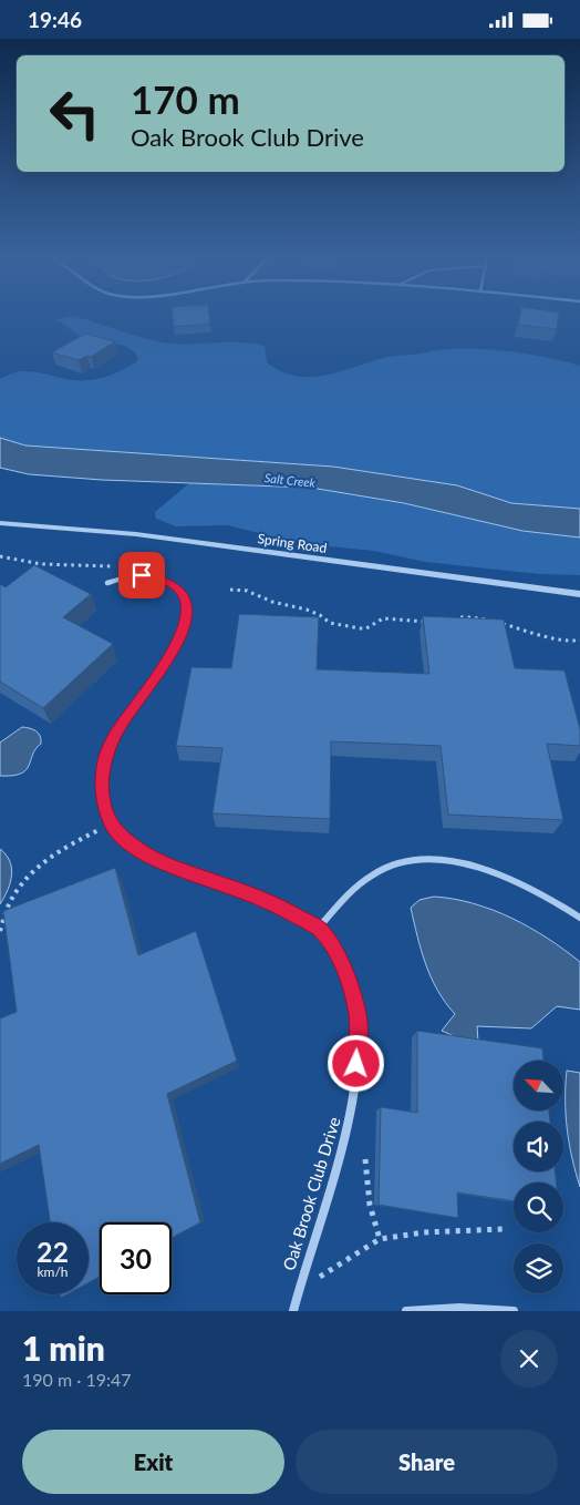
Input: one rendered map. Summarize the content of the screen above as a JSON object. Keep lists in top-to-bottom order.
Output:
{
  "streets": {
    "street": ["Spring Road", "Oak Brook Club Drive"]
  },
  "water": ["Salt Creek"],
  "north": "top left",
  "page": {
    "status": "19:46",
    "turn": ["170 m", "Oak Brook Club Drive"],
    "speed": "22 km/h",
    "limit": "30",
    "heading": ["1 min", "190 m · 19:47"],
    "buttons": ["Exit", "Share"]
  }
}
